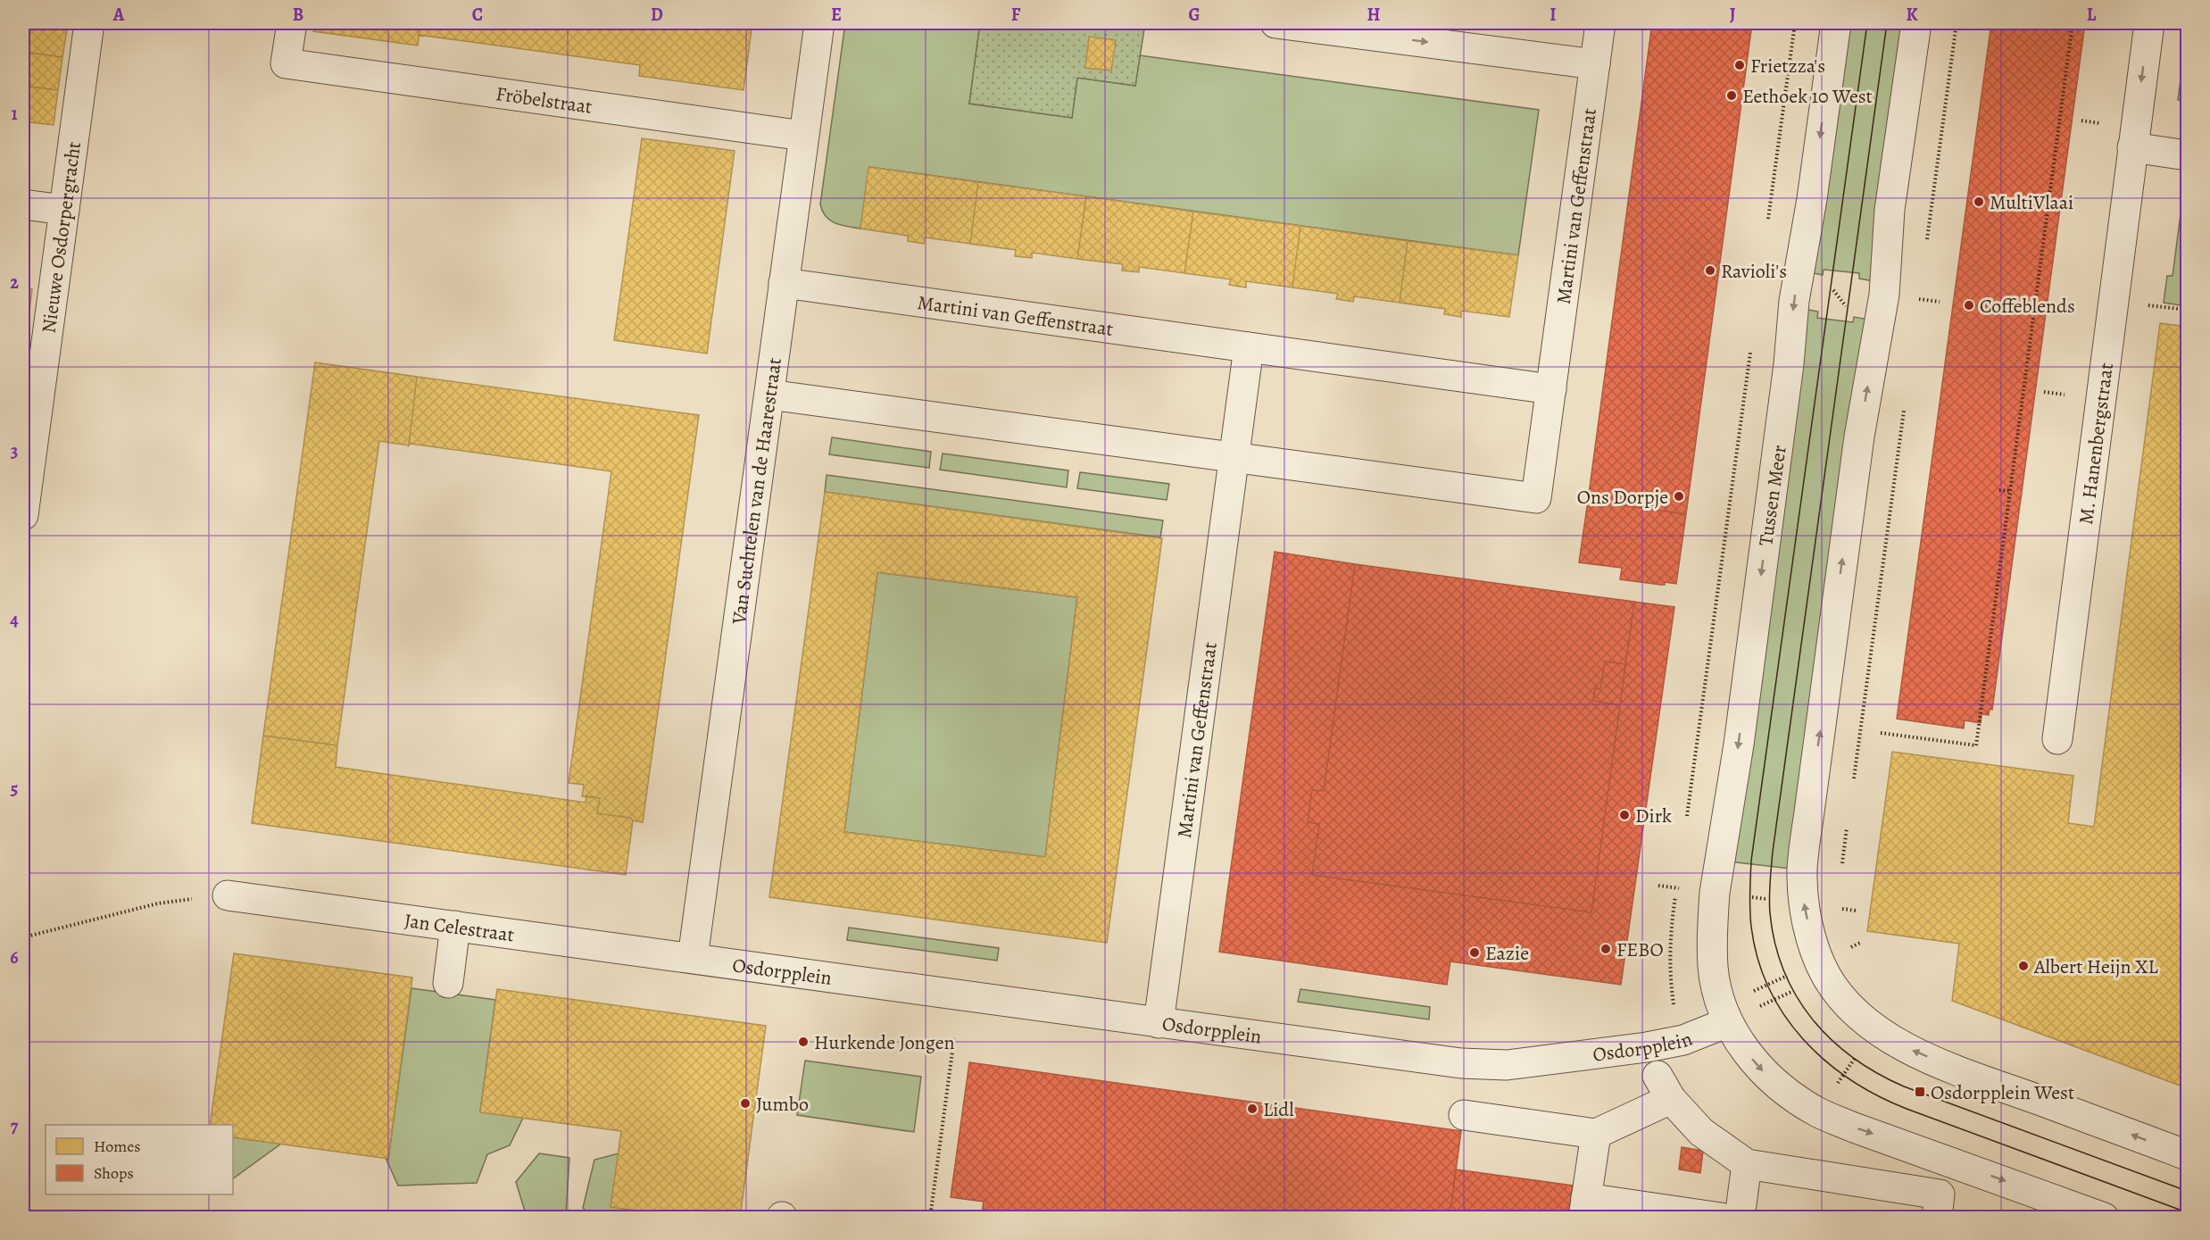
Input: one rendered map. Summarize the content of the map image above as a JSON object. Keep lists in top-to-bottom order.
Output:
{
  "streets": {
    "street": [
      "Fröbelstraat",
      "Martini van Geffenstraat",
      "Nieuwe Osdorpergracht",
      "M. Hanenbergstraat",
      "Van Suchtelen van de Haarestraat",
      "Tussen Meer",
      "Jan Celestraat",
      "Osdorpplein"
    ]
  },
  "crossings": [
    ["Fröbelstraat", "Van Suchtelen van de Haarestraat"],
    ["Martini van Geffenstraat", "Van Suchtelen van de Haarestraat"],
    ["Martini van Geffenstraat", "Osdorpplein"],
    ["Van Suchtelen van de Haarestraat", "Jan Celestraat"],
    ["Van Suchtelen van de Haarestraat", "Osdorpplein"],
    ["Tussen Meer", "Osdorpplein"],
    ["Jan Celestraat", "Osdorpplein"]
  ],
  "places": {
    "other": [
      "Frietzza's",
      "Eethoek 10 West",
      "MultiVlaai",
      "Ravioli's",
      "Coffeblends",
      "Ons Dorpje",
      "Dirk",
      "FEBO",
      "Eazie",
      "Albert Heijn XL",
      "Hurkende Jongen",
      "Jumbo",
      "Lidl"
    ],
    "transit": ["Osdorpplein West"]
  },
  "legend": ["Homes", "Shops"],
  "grid": {
    "columns": [
      "A",
      "B",
      "C",
      "D",
      "E",
      "F",
      "G",
      "H",
      "I",
      "J",
      "K",
      "L"
    ],
    "rows": [
      "1",
      "2",
      "3",
      "4",
      "5",
      "6",
      "7"
    ]
  }
}
